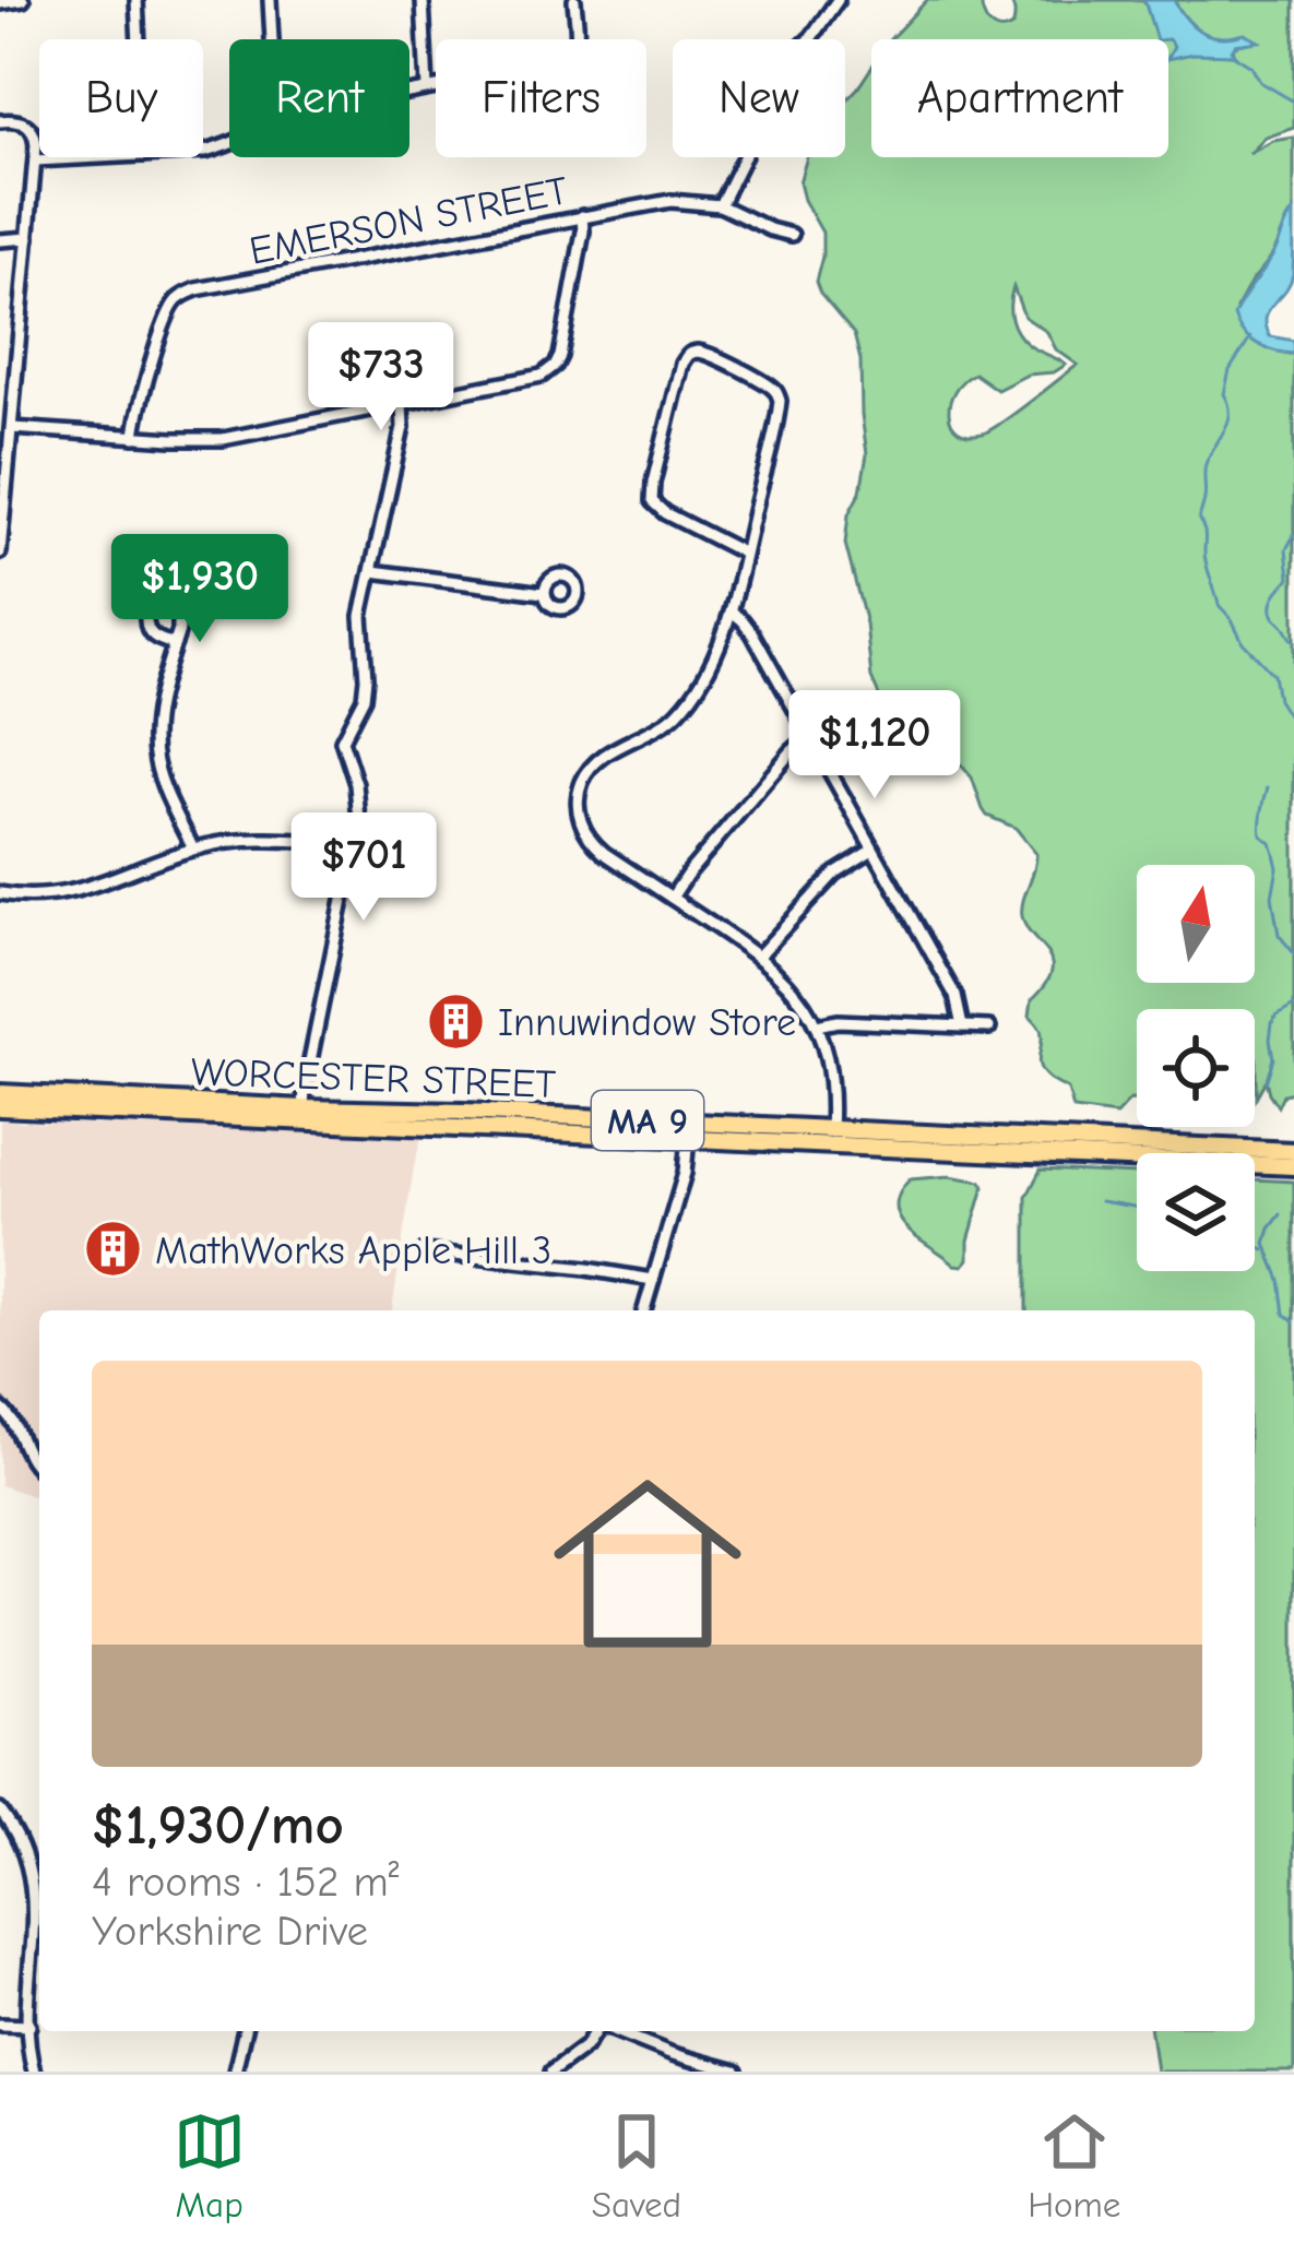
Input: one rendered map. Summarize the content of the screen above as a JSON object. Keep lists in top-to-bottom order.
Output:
{
  "streets": {
    "highway": ["WORCESTER STREET", "MA 9"],
    "street": ["EMERSON STREET"]
  },
  "places": {
    "building": ["Innuwindow Store", "MathWorks Apple Hill 3"]
  },
  "north": "top",
  "page": {
    "chip": [
      "Buy",
      "Rent",
      "Filters",
      "New",
      "Apartment"
    ],
    "price": [
      "$733",
      "$1,930",
      "$1,120",
      "$701"
    ],
    "list": [
      {
        "name": "$1,930/mo",
        "note": "4 rooms · 152 m² · Yorkshire Drive"
      }
    ],
    "tabs": ["Map", "Saved", "Home"]
  }
}
